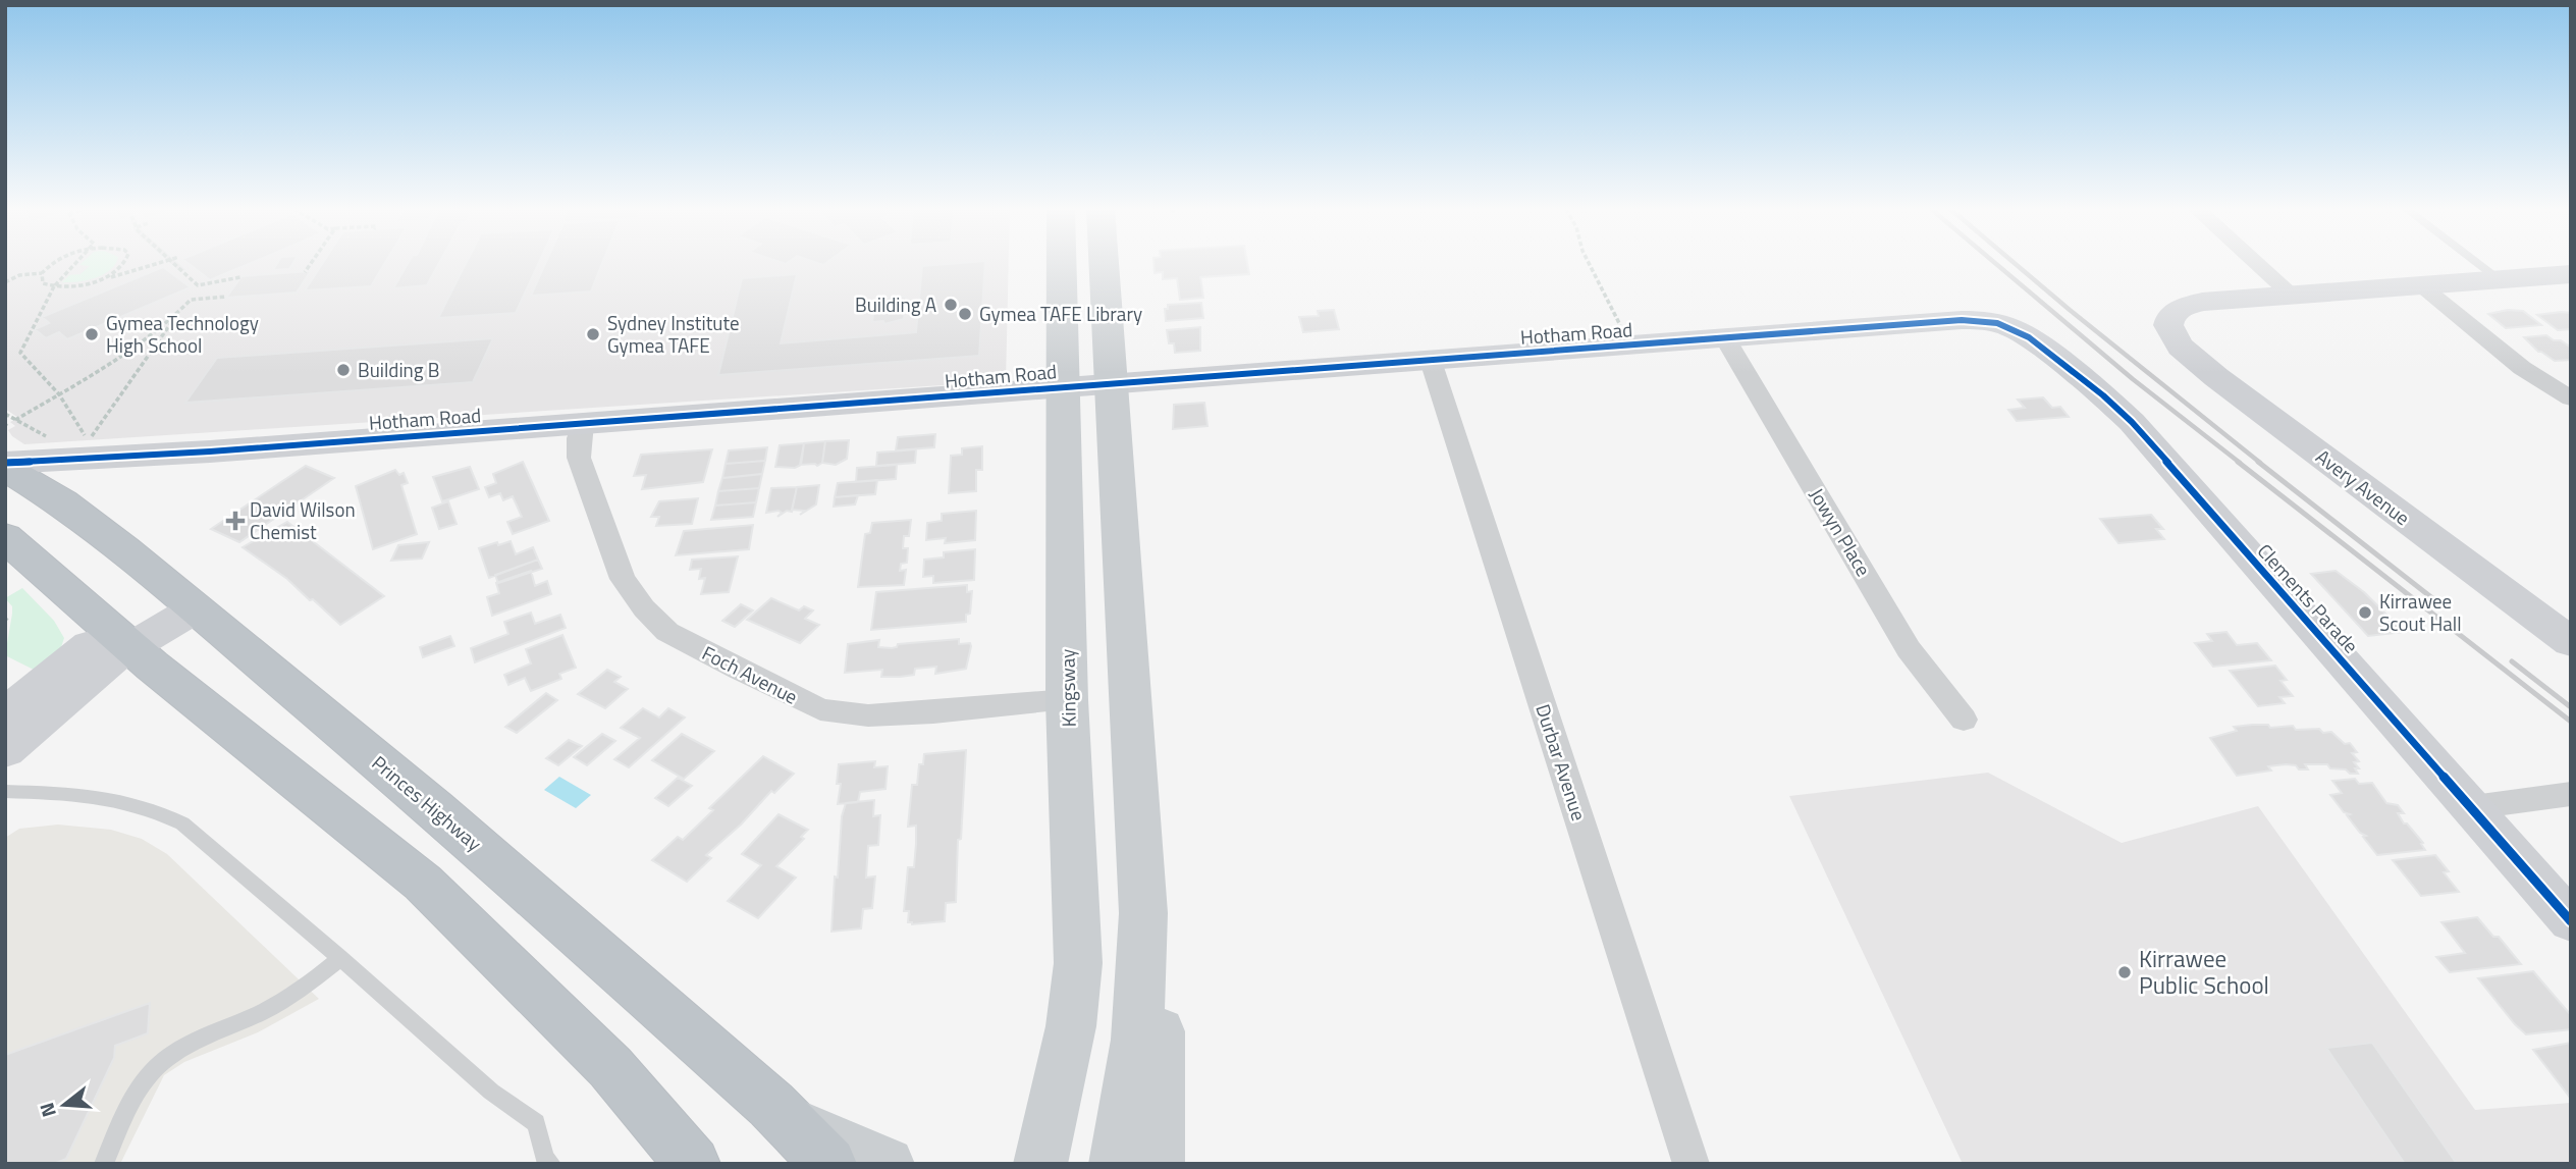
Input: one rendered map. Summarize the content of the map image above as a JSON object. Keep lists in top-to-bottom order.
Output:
{
  "streets": {
    "highway": ["Princes Highway"],
    "main road": ["Kingsway"],
    "street": [
      "Hotham Road",
      "Avery Avenue",
      "Jowyn Place",
      "Clements Parade",
      "Foch Avenue",
      "Durbar Avenue"
    ]
  },
  "crossings": [
    ["Hotham Road", "Jowyn Place"],
    ["Hotham Road", "Clements Parade"],
    ["Hotham Road", "Foch Avenue"],
    ["Hotham Road", "Kingsway"],
    ["Hotham Road", "Durbar Avenue"],
    ["Hotham Road", "Princes Highway"],
    ["Foch Avenue", "Kingsway"]
  ],
  "places": {
    "other": [
      "Building A",
      "Gymea TAFE Library",
      "Gymea Technology High School",
      "Sydney Institute Gymea TAFE",
      "Building B",
      "Kirrawee Scout Hall",
      "Kirrawee Public School"
    ],
    "health": ["David Wilson Chemist"]
  },
  "north": "left"
}
